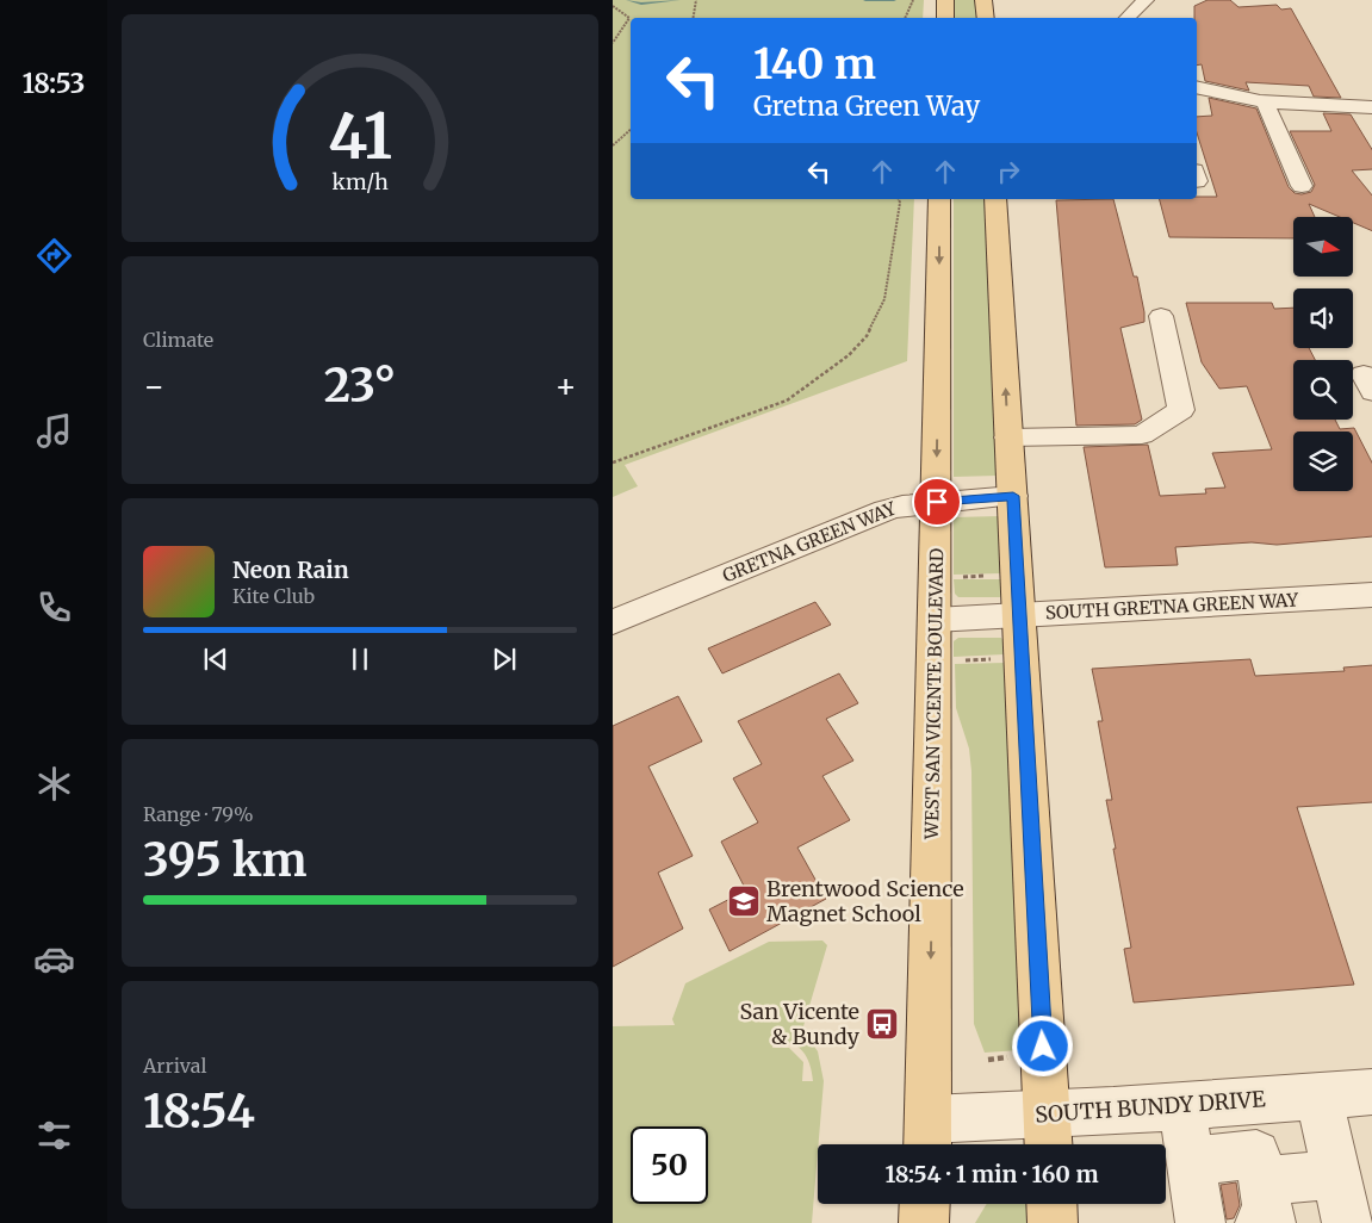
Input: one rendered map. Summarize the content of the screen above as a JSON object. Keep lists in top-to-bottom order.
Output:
{
  "streets": {
    "main road": ["WEST SAN VICENTE BOULEVARD"],
    "street": ["GRETNA GREEN WAY", "SOUTH GRETNA GREEN WAY", "SOUTH BUNDY DRIVE"]
  },
  "crossings": [
    ["GRETNA GREEN WAY", "WEST SAN VICENTE BOULEVARD"],
    ["SOUTH GRETNA GREEN WAY", "WEST SAN VICENTE BOULEVARD"],
    ["WEST SAN VICENTE BOULEVARD", "SOUTH BUNDY DRIVE"]
  ],
  "places": {
    "school or university": ["Brentwood Science Magnet School"],
    "bus stop": ["San Vicente & Bundy"]
  },
  "north": "right",
  "page": {
    "tabs": "18:53",
    "turn": ["140 m", "Gretna Green Way"],
    "tile": [
      "Climate",
      ["Range · 79%", "395 km"],
      ["Arrival", "18:54"]
    ],
    "heat": ["−", "23°", "+"],
    "song": ["Neon Rain", "Kite Club"],
    "limit": "50",
    "trip": "18:54 · 1 min · 160 m",
    "gauge": ["41", "km/h"]
  }
}
